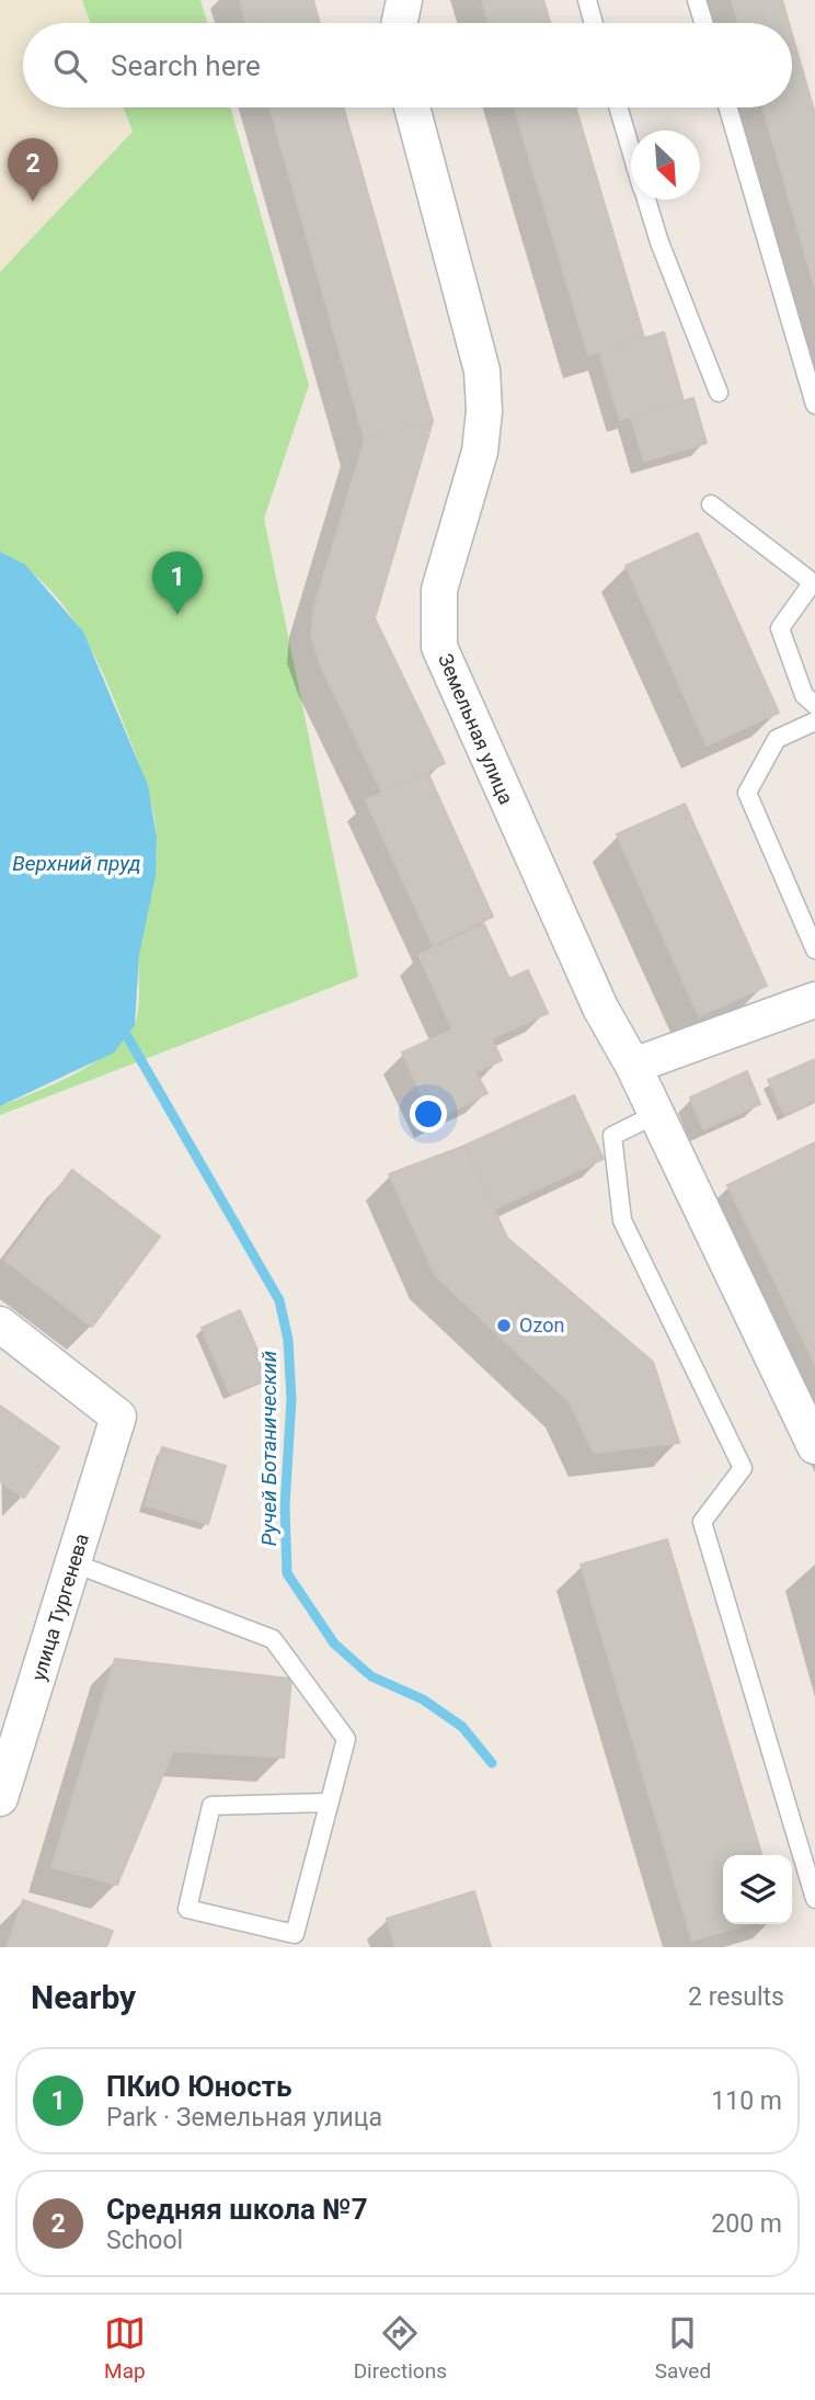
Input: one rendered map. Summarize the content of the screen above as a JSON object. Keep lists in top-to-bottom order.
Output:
{
  "streets": {
    "street": ["Земельная улица", "улица Тургенева"]
  },
  "water": ["Верхний пруд", "Ручей Ботанический"],
  "places": ["Ozon"],
  "north": "bottom right",
  "page": {
    "search": "Search here",
    "pins": ["2", "1"],
    "heading": ["Nearby", "2 results"],
    "list": [
      {
        "mark": "1",
        "name": "ПКиО Юность",
        "note": "Park · Земельная улица",
        "value": "110 m"
      },
      {
        "mark": "2",
        "name": "Средняя школа №7",
        "note": "School",
        "value": "200 m"
      }
    ],
    "nav": ["Map", "Directions", "Saved"]
  }
}
